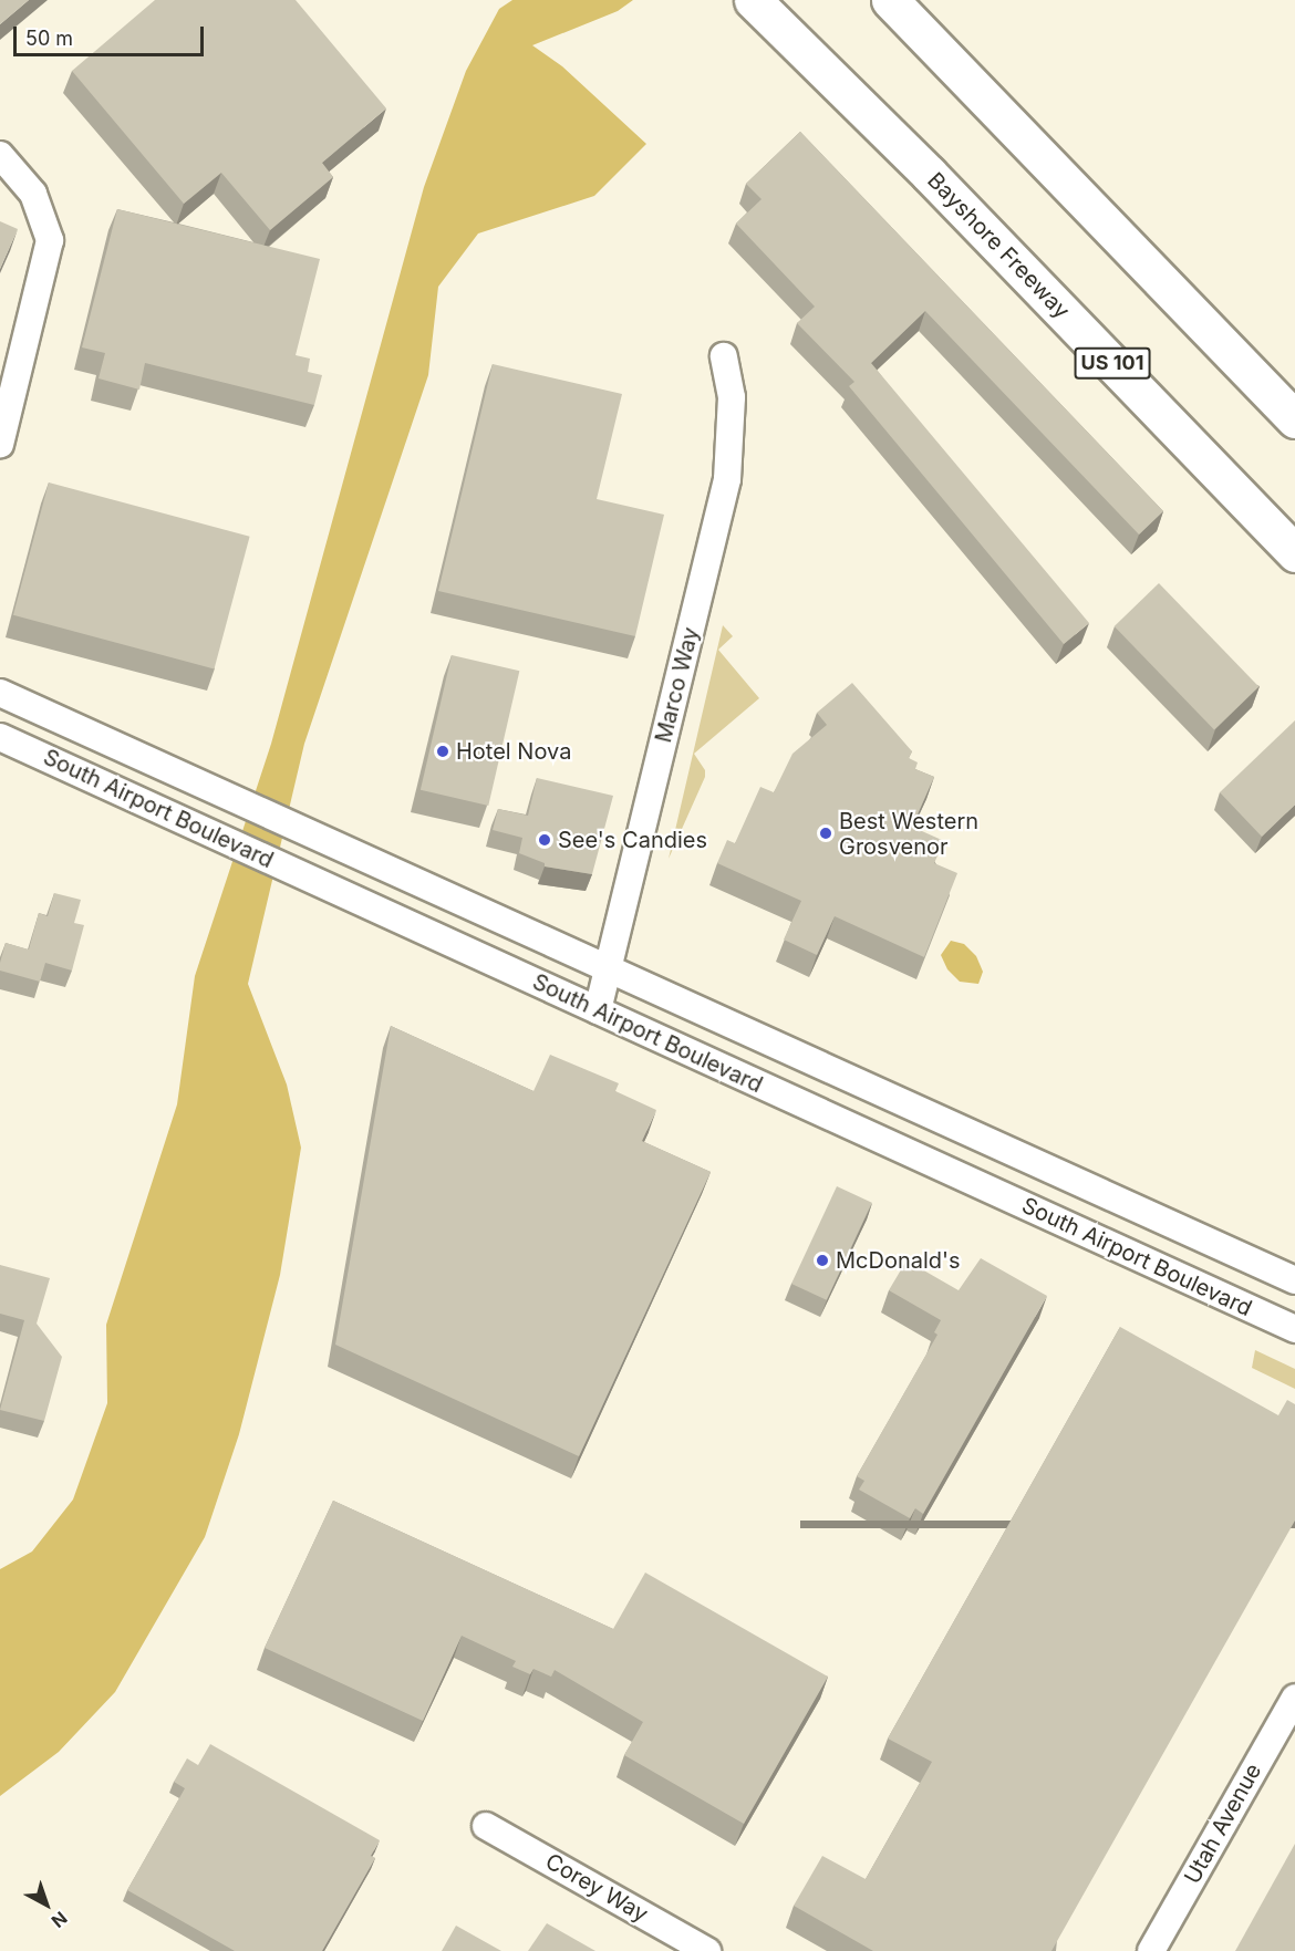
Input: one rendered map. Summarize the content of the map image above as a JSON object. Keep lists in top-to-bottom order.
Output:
{
  "streets": {
    "highway": ["Bayshore Freeway", "US 101"],
    "street": [
      "Marco Way",
      "South Airport Boulevard",
      "Utah Avenue",
      "Corey Way"
    ]
  },
  "crossings": [
    ["Marco Way", "South Airport Boulevard"]
  ],
  "places": [
    "Hotel Nova",
    "Best Western Grosvenor",
    "See's Candies",
    "McDonald's"
  ],
  "scale_bar": "50 m",
  "north": "bottom right"
}
